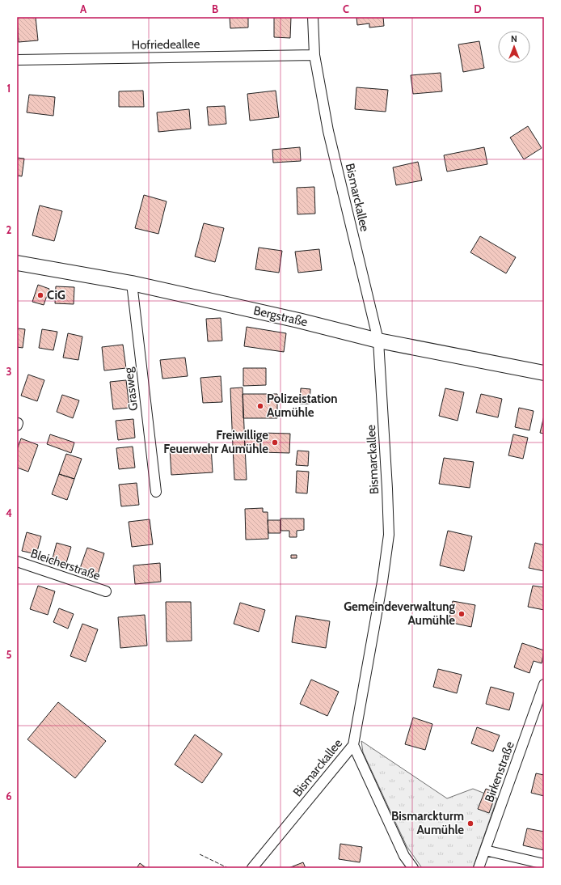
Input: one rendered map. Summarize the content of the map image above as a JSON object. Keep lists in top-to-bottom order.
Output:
{
  "streets": {
    "street": [
      "Hofriedeallee",
      "Bismarckallee",
      "Bergstraße",
      "Grasweg",
      "Bleicherstraße",
      "Birkenstraße"
    ]
  },
  "crossings": [
    ["Hofriedeallee", "Bismarckallee"],
    ["Bismarckallee", "Bergstraße"],
    ["Bergstraße", "Grasweg"]
  ],
  "places": [
    "CiG",
    "Polizeistation Aumühle",
    "Freiwillige Feuerwehr Aumühle",
    "Gemeindeverwaltung Aumühle",
    "Bismarckturm Aumühle"
  ],
  "north": "top",
  "grid": {
    "columns": [
      "A",
      "B",
      "C",
      "D"
    ],
    "rows": [
      "1",
      "2",
      "3",
      "4",
      "5",
      "6"
    ]
  }
}
